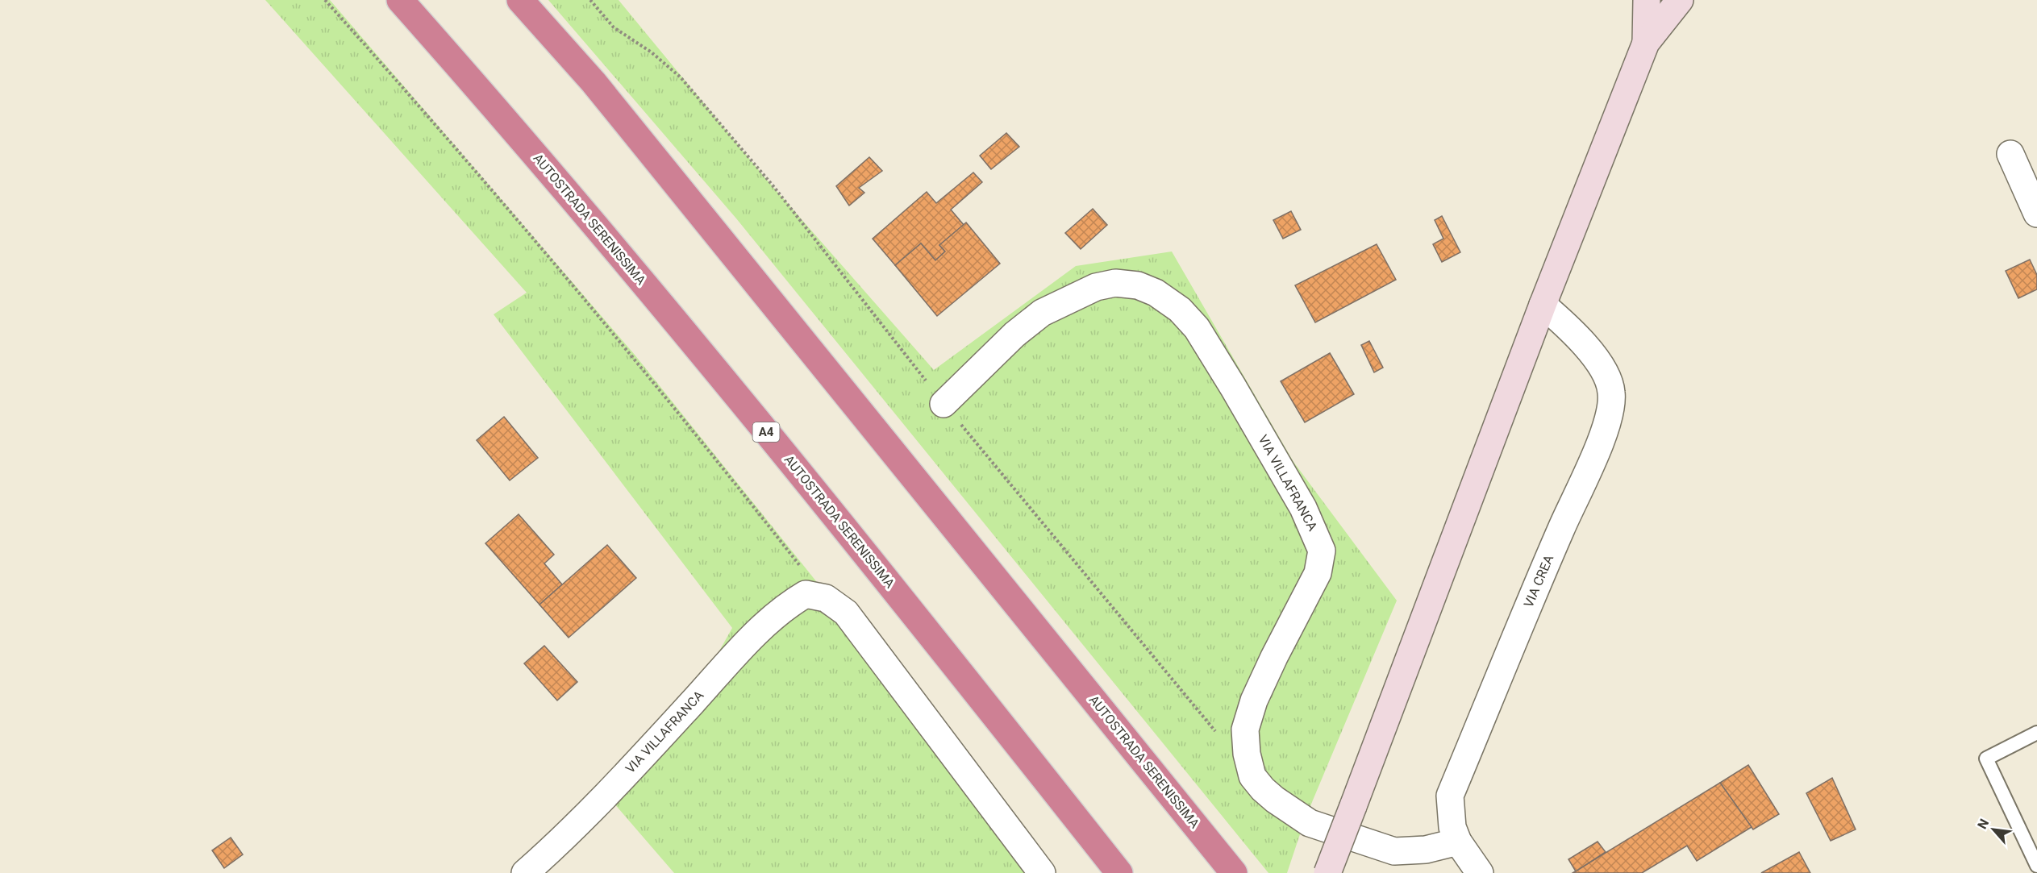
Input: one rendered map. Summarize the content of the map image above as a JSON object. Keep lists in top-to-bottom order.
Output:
{
  "streets": {
    "highway": ["AUTOSTRADA SERENISSIMA", "A4"],
    "street": ["VIA VILLAFRANCA", "VIA CREA"]
  },
  "crossings": [
    ["VIA VILLAFRANCA", "VIA CREA"]
  ],
  "north": "top left"
}
